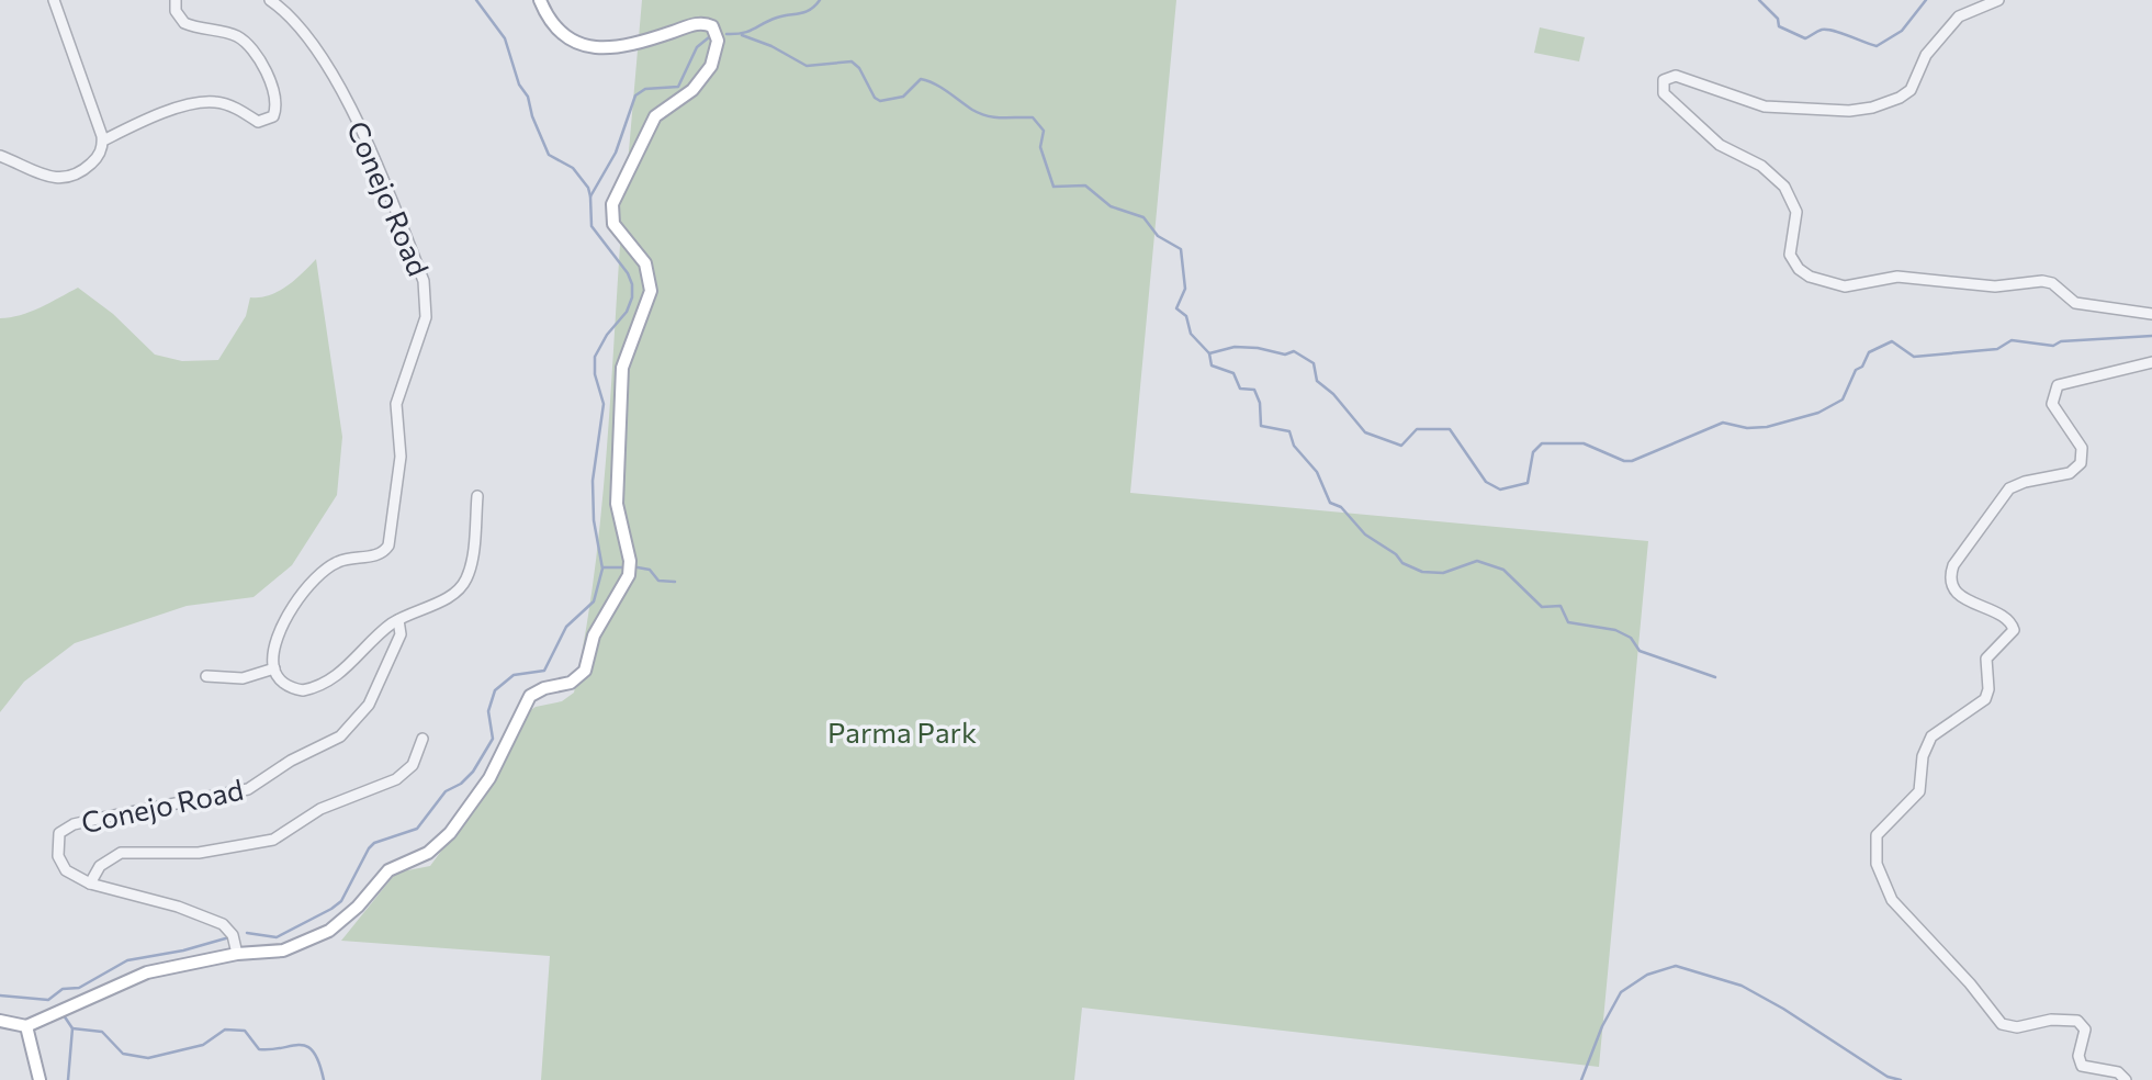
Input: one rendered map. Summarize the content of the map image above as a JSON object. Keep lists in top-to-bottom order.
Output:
{
  "streets": {
    "street": ["Conejo Road"]
  },
  "parks": ["Parma Park"]
}
